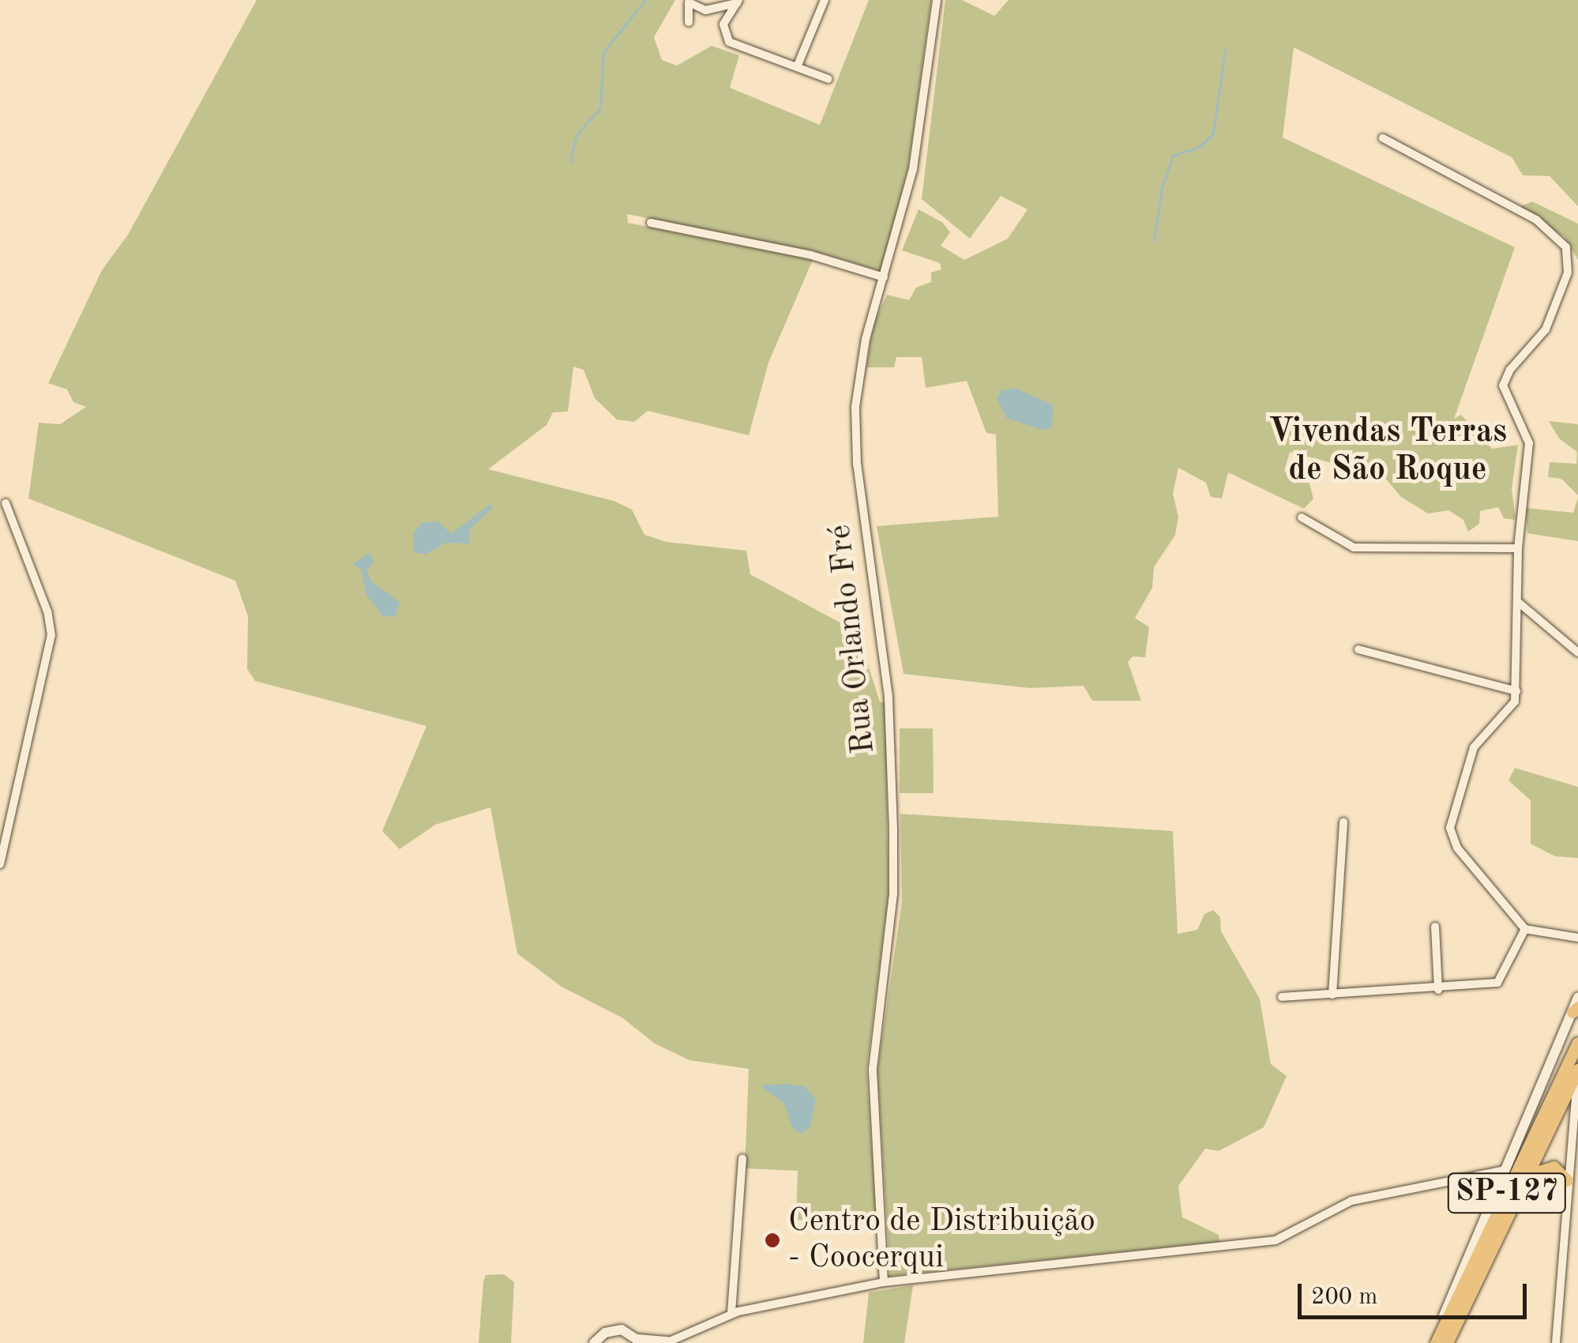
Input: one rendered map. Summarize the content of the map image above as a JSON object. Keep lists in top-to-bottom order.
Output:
{
  "streets": {
    "highway": ["SP-127"],
    "street": ["Rua Orlando Fré"]
  },
  "districts": ["Vivendas Terras de São Roque"],
  "places": ["Centro de Distribuição - Coocerqui"],
  "scale_bar": "200 m"
}
